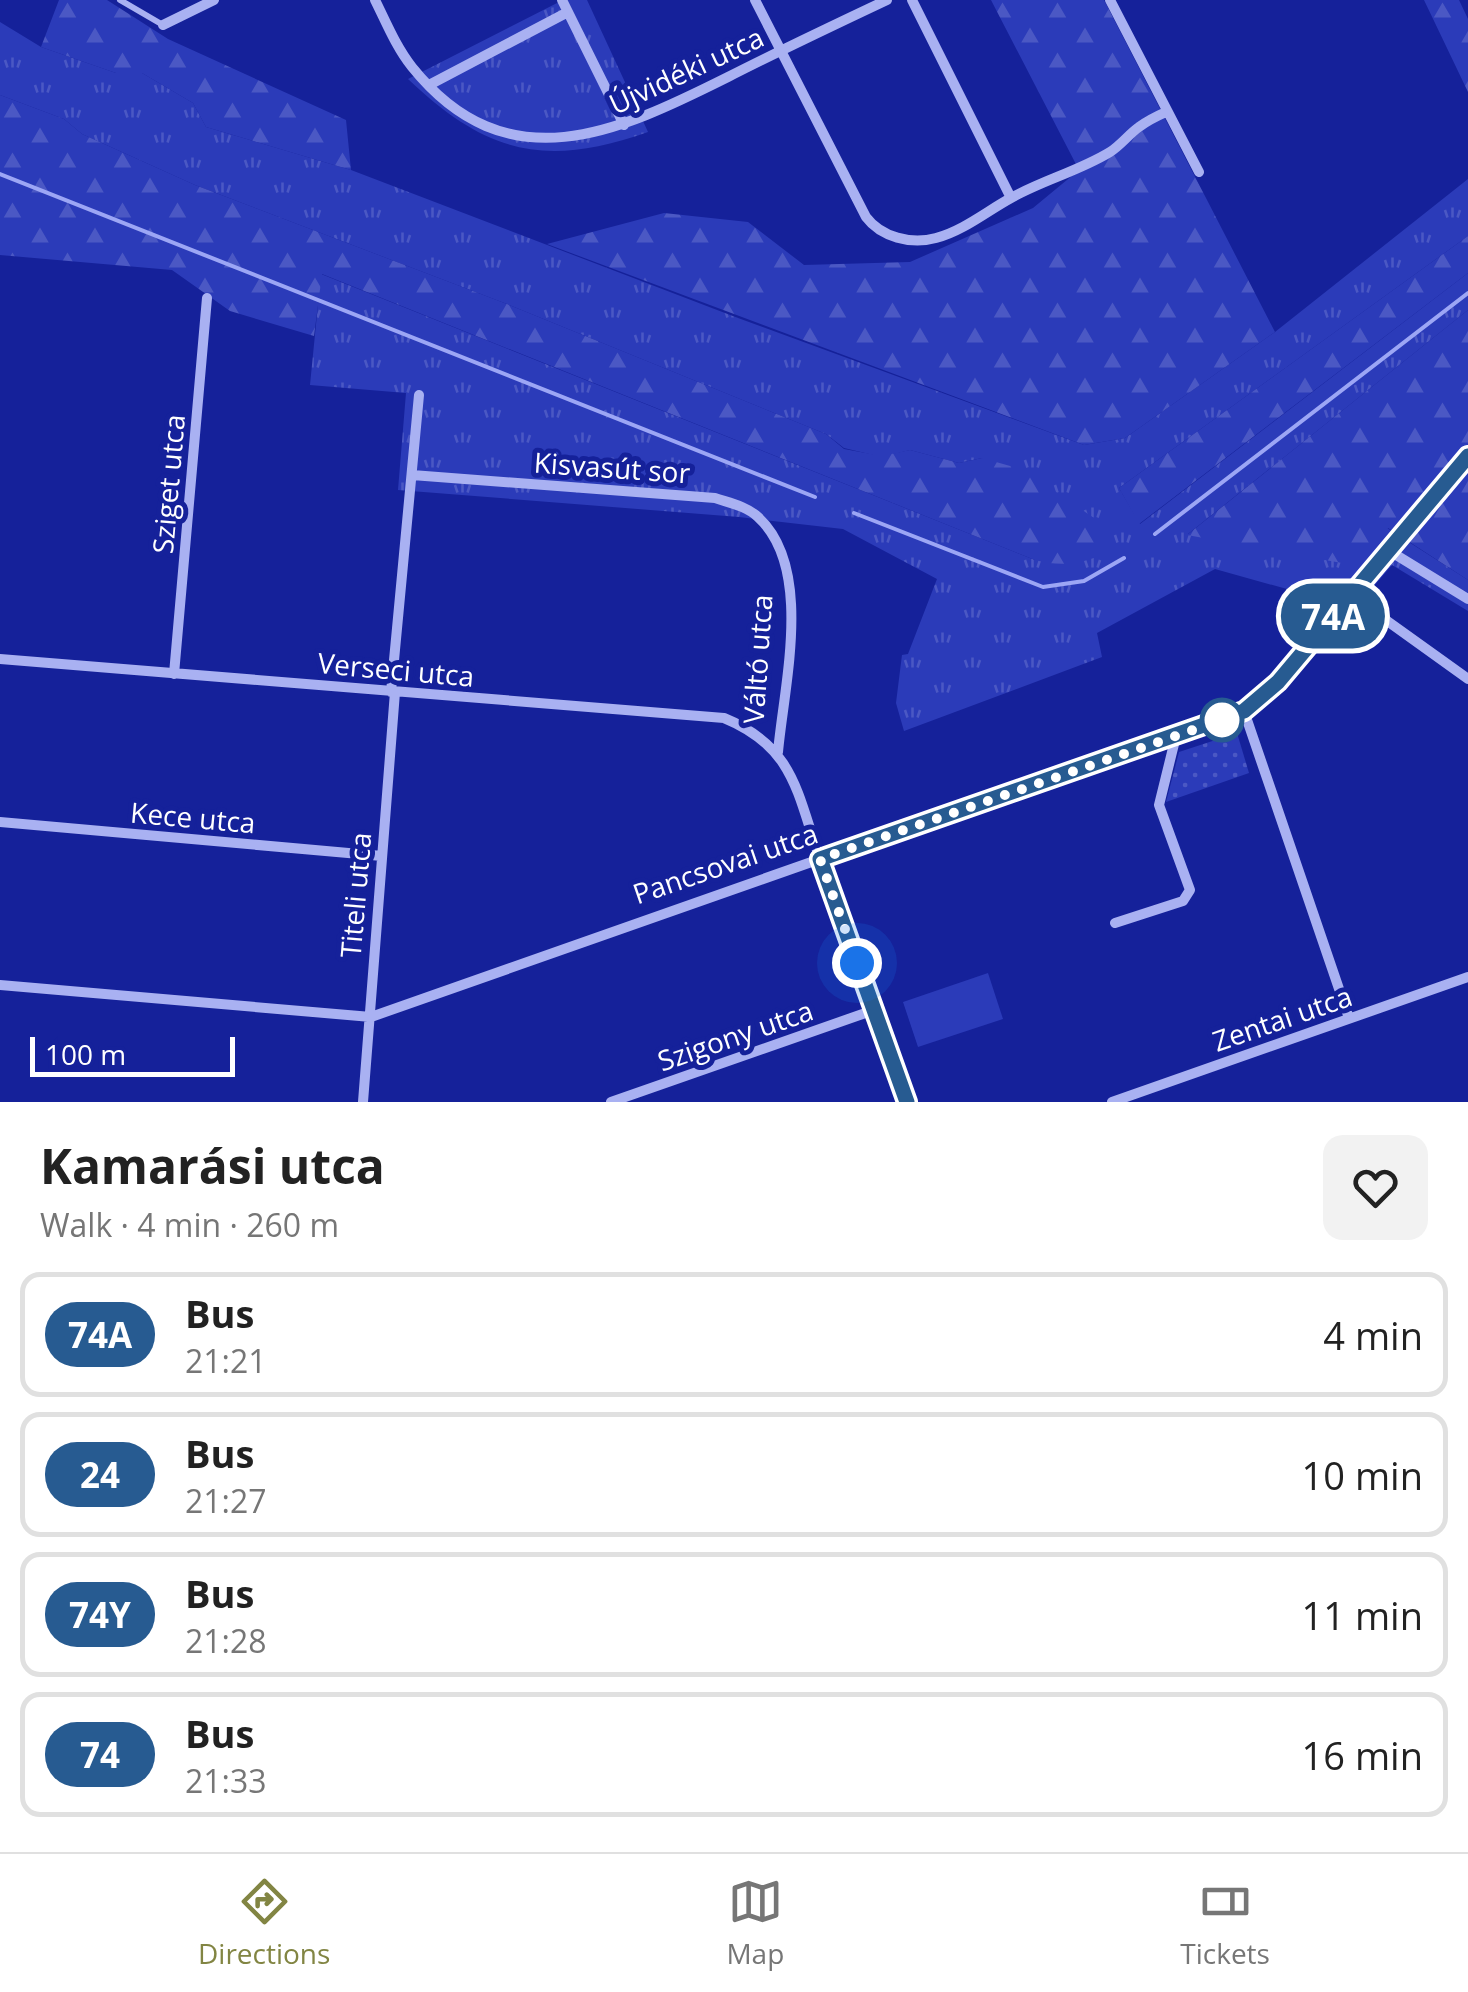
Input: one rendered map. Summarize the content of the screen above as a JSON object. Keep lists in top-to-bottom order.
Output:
{
  "streets": {
    "street": [
      "Újvidéki utca",
      "Kisvasút sor",
      "Sziget utca",
      "Váltó utca",
      "Verseci utca",
      "Kece utca",
      "Pancsovai utca",
      "Titeli utca",
      "Zentai utca",
      "Szigony utca"
    ]
  },
  "crossings": [
    ["Kisvasút sor", "Váltó utca"],
    ["Kisvasút sor", "Titeli utca"],
    ["Sziget utca", "Verseci utca"],
    ["Váltó utca", "Verseci utca"],
    ["Váltó utca", "Pancsovai utca"],
    ["Váltó utca", "Szigony utca"],
    ["Verseci utca", "Titeli utca"],
    ["Kece utca", "Titeli utca"],
    ["Pancsovai utca", "Titeli utca"]
  ],
  "lines": ["bus line 74A"],
  "scale_bar": "100 m",
  "page": {
    "on_map": "74A",
    "scale": "100 m",
    "heading": ["Kamarási utca", "Walk · 4 min · 260 m"],
    "list": [
      {
        "mark": "74A",
        "name": "Bus",
        "note": "21:21",
        "value": "4 min"
      },
      {
        "mark": "24",
        "name": "Bus",
        "note": "21:27",
        "value": "10 min"
      },
      {
        "mark": "74Y",
        "name": "Bus",
        "note": "21:28",
        "value": "11 min"
      },
      {
        "mark": "74",
        "name": "Bus",
        "note": "21:33",
        "value": "16 min"
      }
    ],
    "tabs": ["Directions", "Map", "Tickets"]
  }
}
